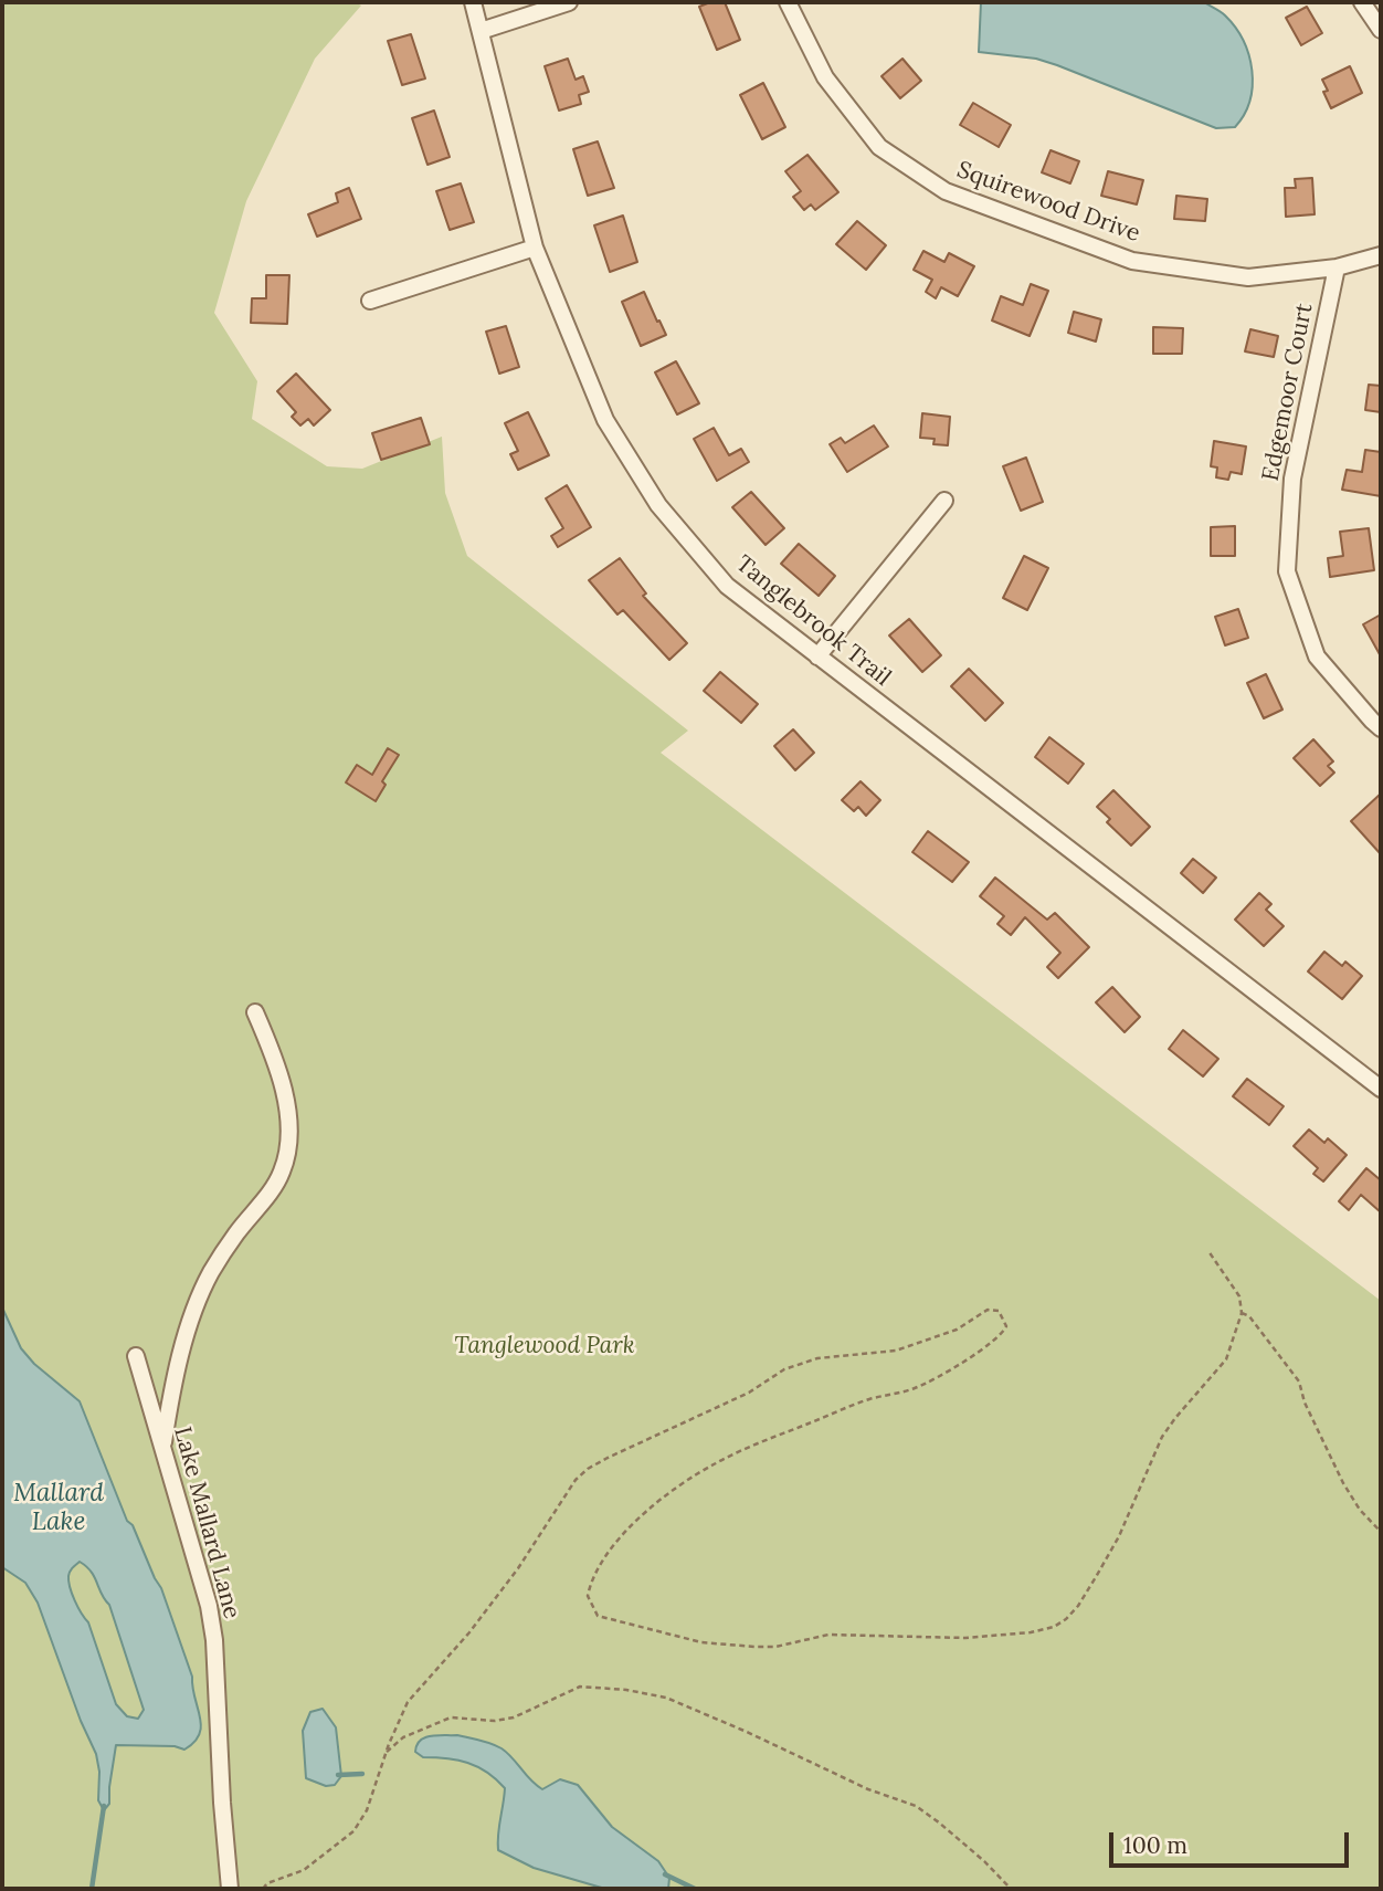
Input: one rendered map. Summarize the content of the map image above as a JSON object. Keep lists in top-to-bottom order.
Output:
{
  "streets": {
    "street": [
      "Squirewood Drive",
      "Edgemoor Court",
      "Tanglebrook Trail",
      "Lake Mallard Lane"
    ]
  },
  "crossings": [
    ["Squirewood Drive", "Edgemoor Court"]
  ],
  "water": ["Mallard Lake"],
  "parks": ["Tanglewood Park"],
  "scale_bar": "100 m"
}
